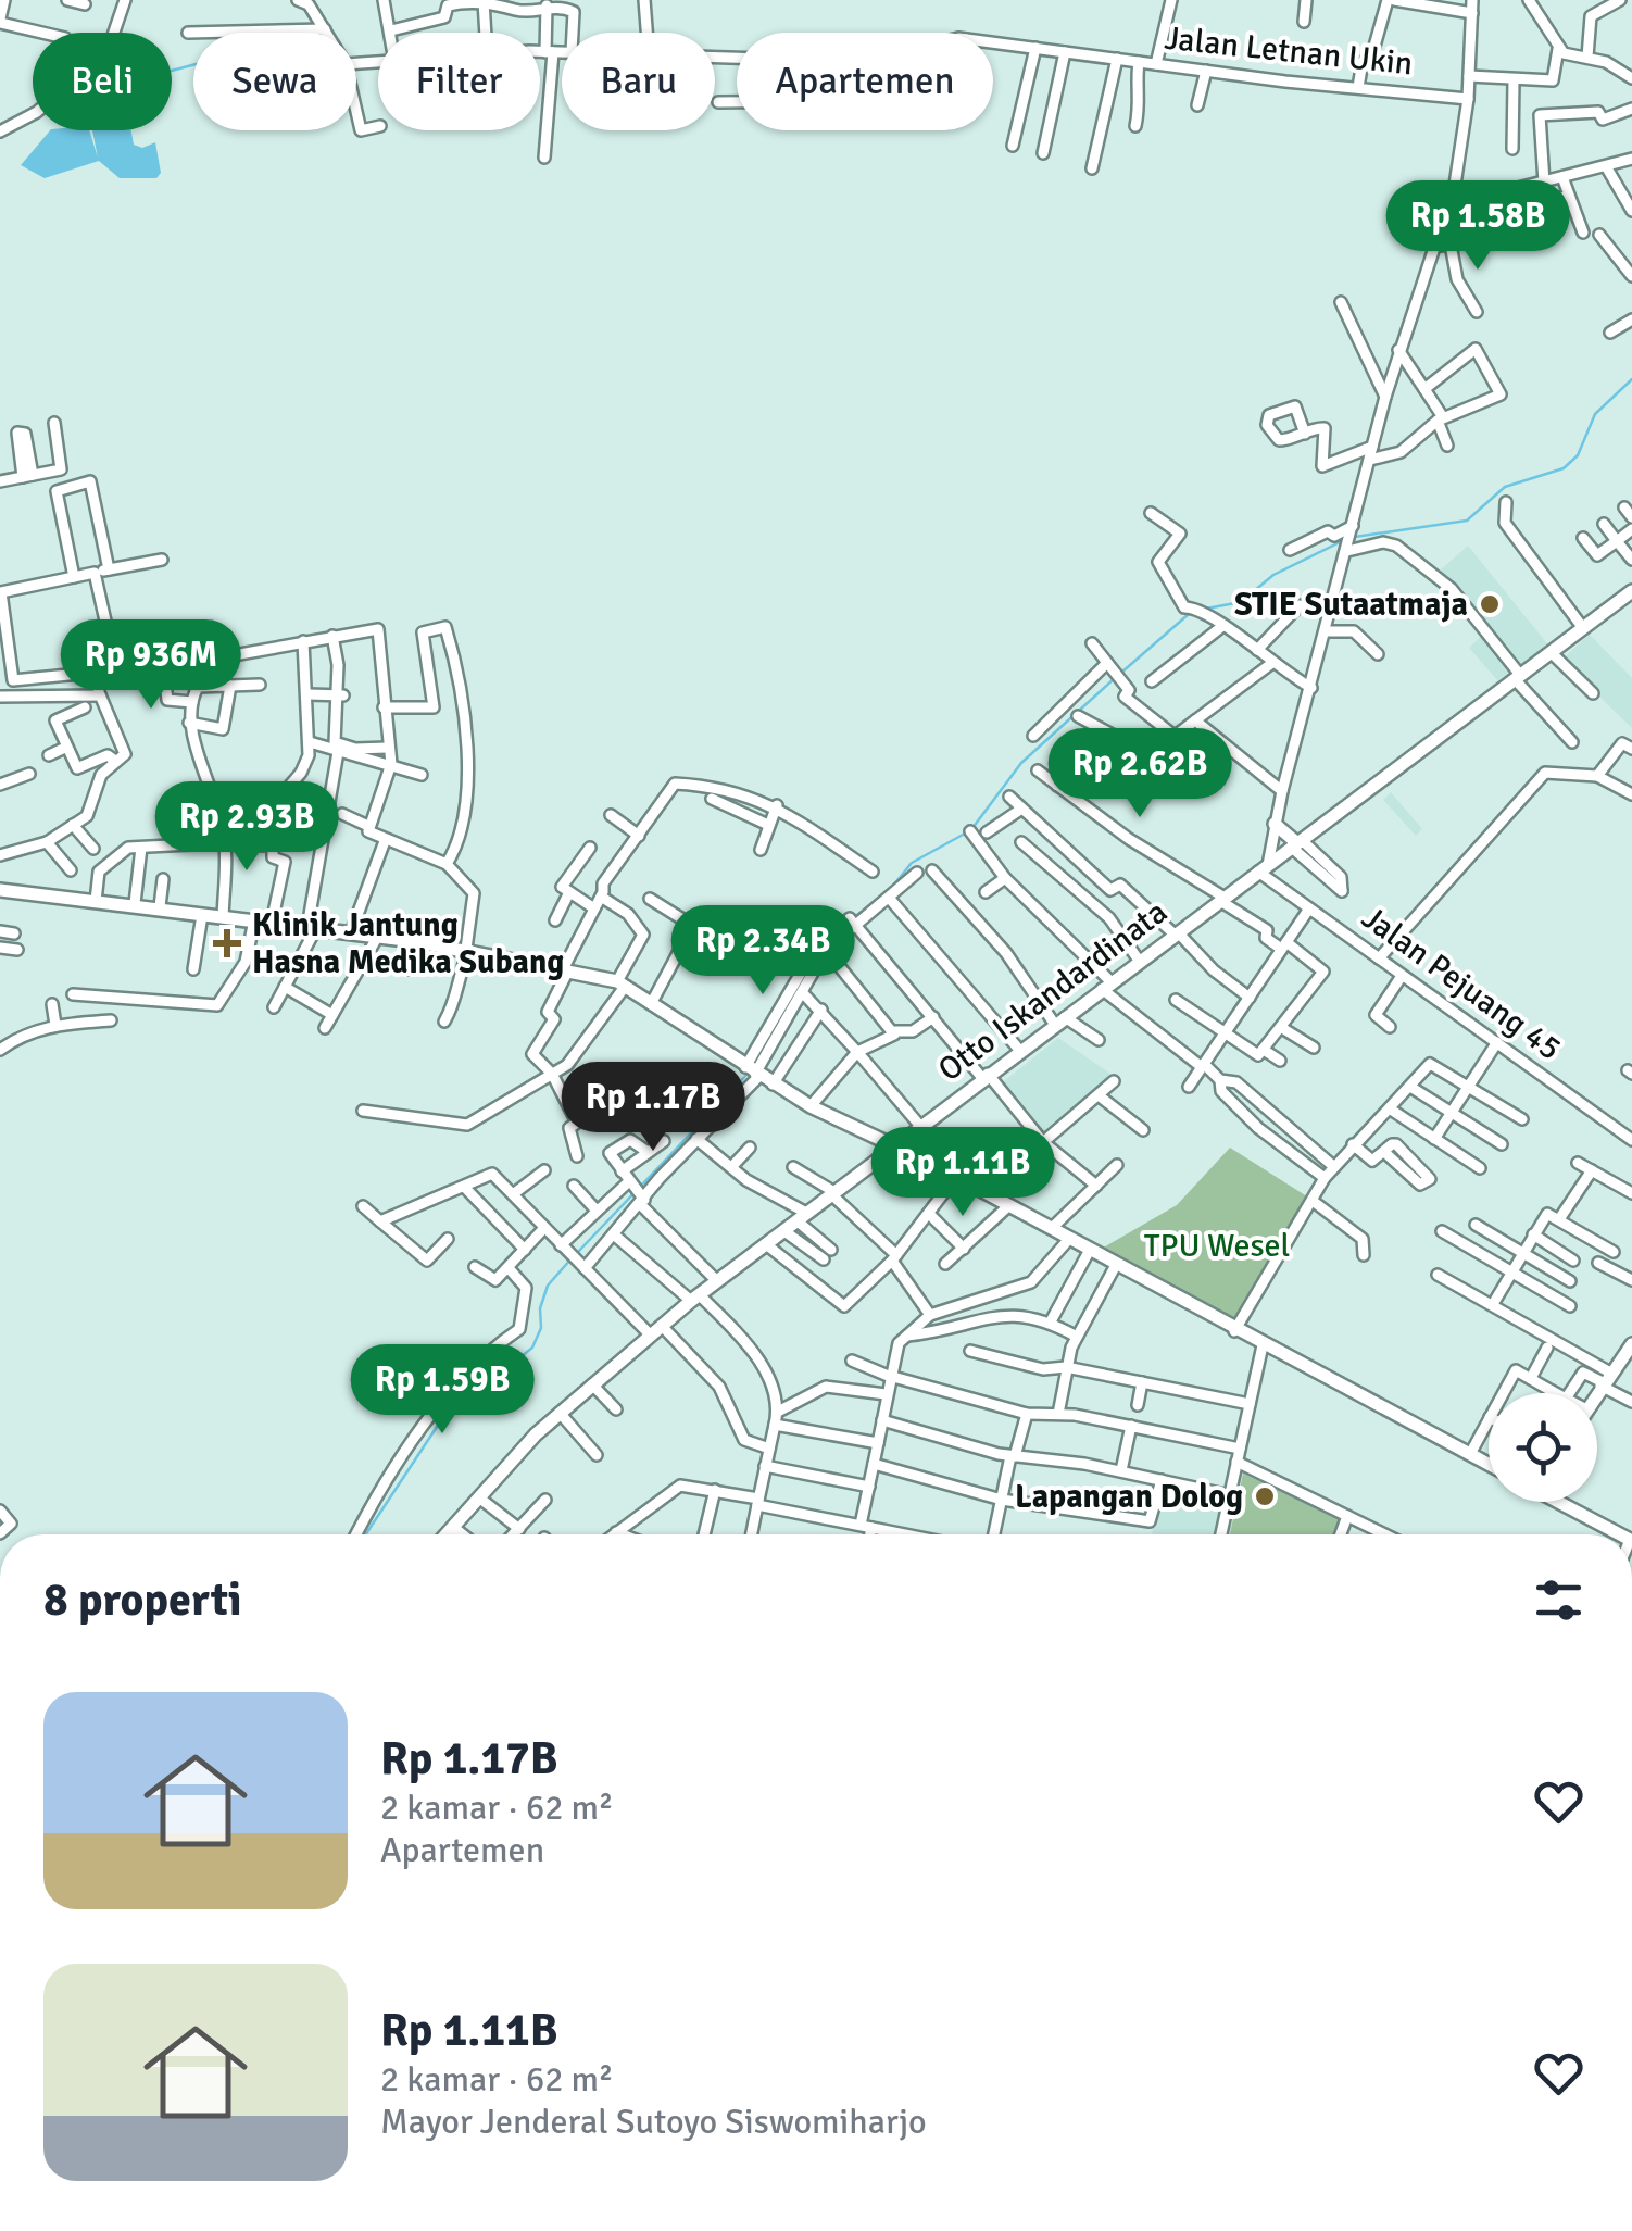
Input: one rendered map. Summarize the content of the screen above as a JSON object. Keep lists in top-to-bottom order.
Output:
{
  "streets": {
    "main road": ["Otto Iskandardinata"],
    "street": ["Jalan Letnan Ukin", "Jalan Pejuang 45"]
  },
  "crossings": [
    ["Jalan Pejuang 45", "Otto Iskandardinata"]
  ],
  "parks": ["TPU Wesel"],
  "places": {
    "other": ["STIE Sutaatmaja", "Lapangan Dolog"],
    "health": ["Klinik Jantung Hasna Medika Subang"]
  },
  "page": {
    "chip": [
      "Beli",
      "Sewa",
      "Filter",
      "Baru",
      "Apartemen"
    ],
    "price": [
      "Rp 1.58B",
      "Rp 936M",
      "Rp 2.62B",
      "Rp 2.93B",
      "Rp 2.34B",
      "Rp 1.17B",
      "Rp 1.11B",
      "Rp 1.59B"
    ],
    "heading": "8 properti",
    "list": [
      {
        "name": "Rp 1.17B",
        "note": "2 kamar · 62 m² · Apartemen"
      },
      {
        "name": "Rp 1.11B",
        "note": "2 kamar · 62 m² · Mayor Jenderal Sutoyo Siswomiharjo"
      }
    ]
  }
}
